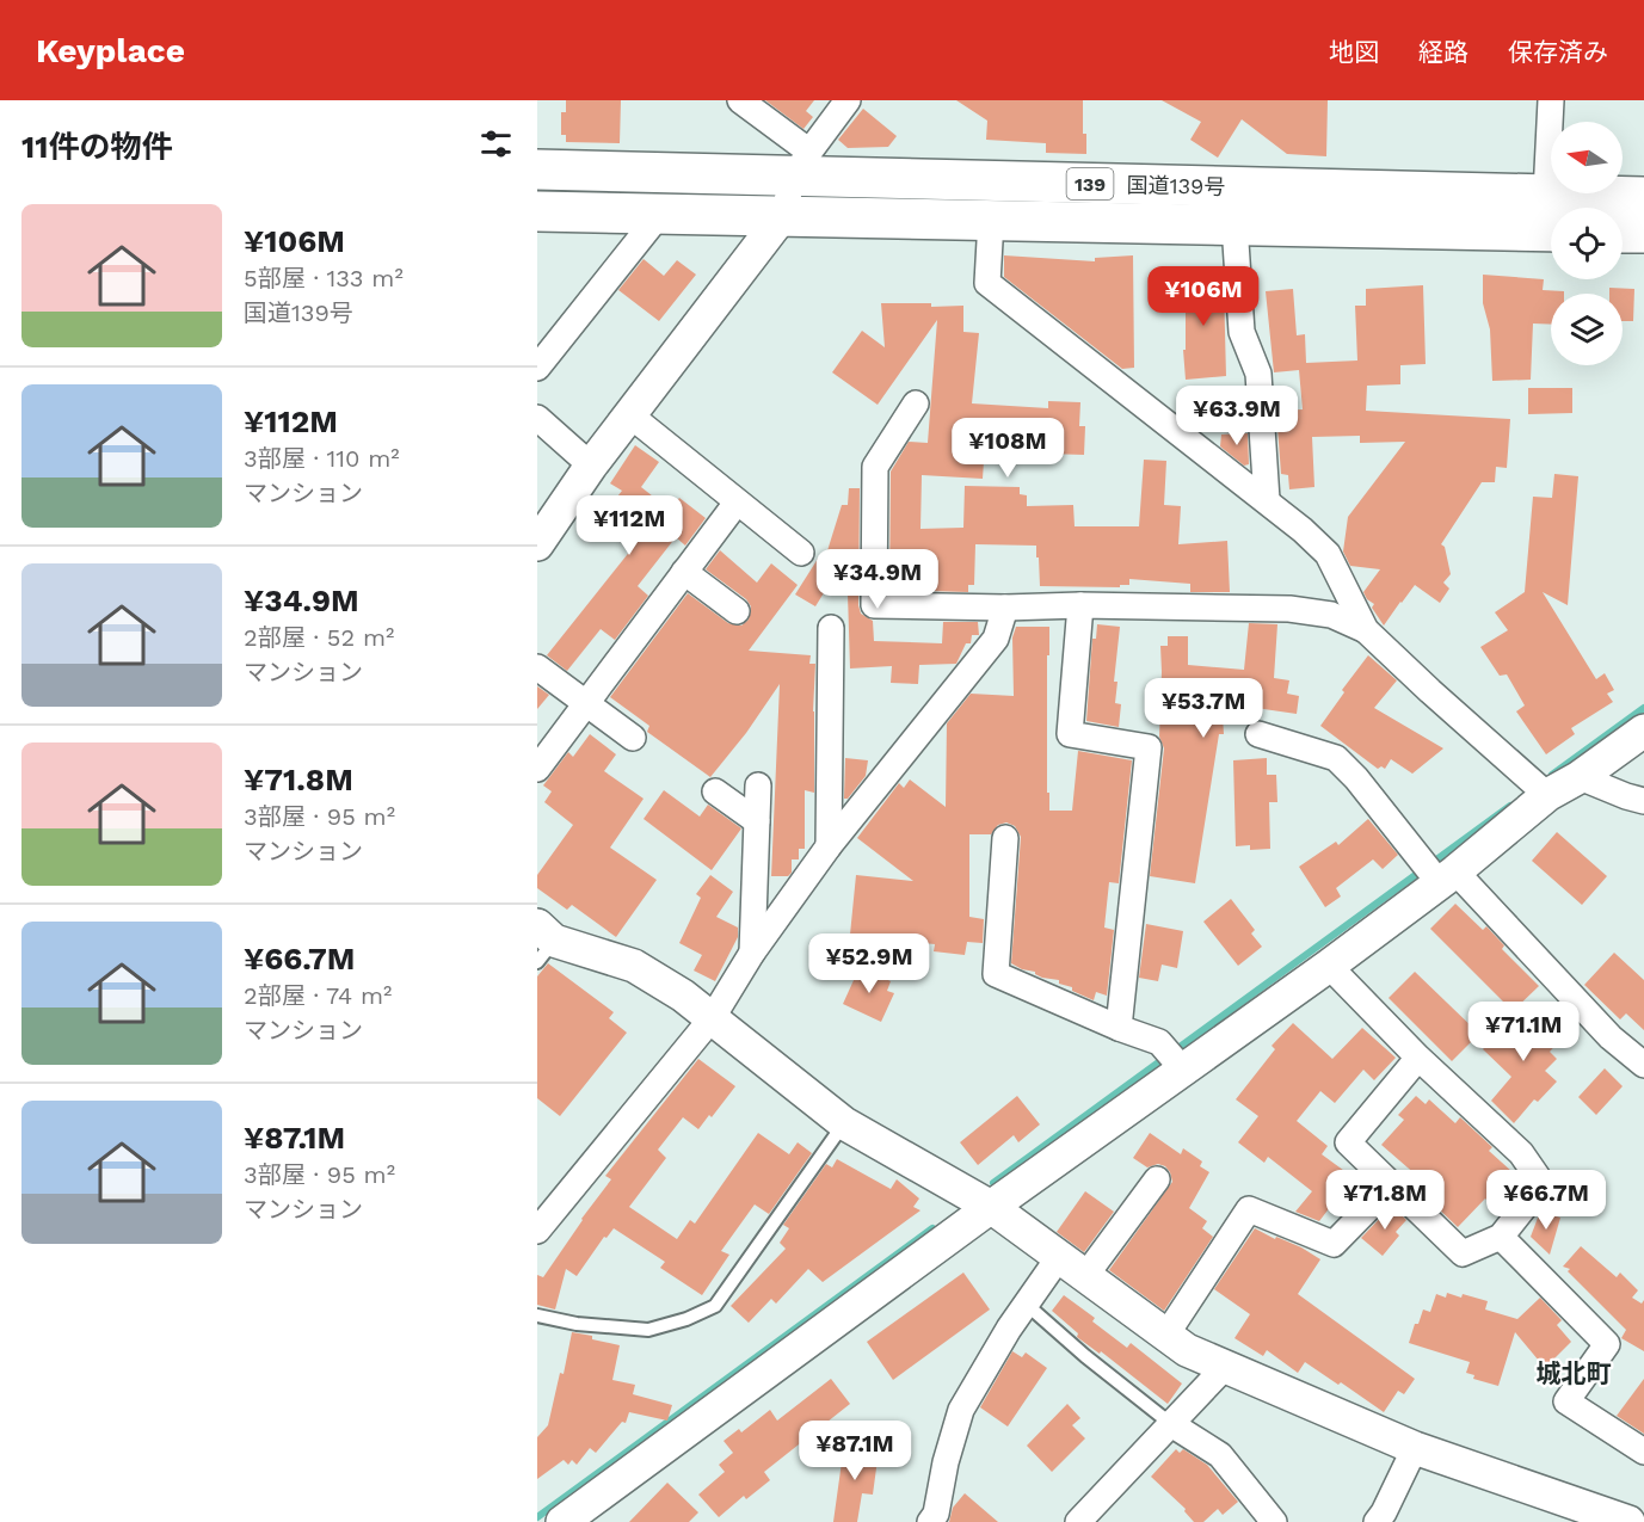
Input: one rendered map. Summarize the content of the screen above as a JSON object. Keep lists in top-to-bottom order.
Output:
{
  "streets": {
    "highway": ["139", "国道139号"]
  },
  "districts": ["城北町"],
  "north": "left",
  "page": {
    "header": "Keyplace",
    "nav": ["地図", "経路", "保存済み"],
    "heading": "11件の物件",
    "list": [
      {
        "name": "¥106M",
        "note": "5部屋 · 133 m² · 国道139号"
      },
      {
        "name": "¥112M",
        "note": "3部屋 · 110 m² · マンション"
      },
      {
        "name": "¥34.9M",
        "note": "2部屋 · 52 m² · マンション"
      },
      {
        "name": "¥71.8M",
        "note": "3部屋 · 95 m² · マンション"
      },
      {
        "name": "¥66.7M",
        "note": "2部屋 · 74 m² · マンション"
      },
      {
        "name": "¥87.1M",
        "note": "3部屋 · 95 m² · マンション"
      }
    ],
    "price": [
      "¥106M",
      "¥63.9M",
      "¥108M",
      "¥112M",
      "¥34.9M",
      "¥53.7M",
      "¥52.9M",
      "¥71.1M",
      "¥71.8M",
      "¥66.7M",
      "¥87.1M"
    ]
  }
}
